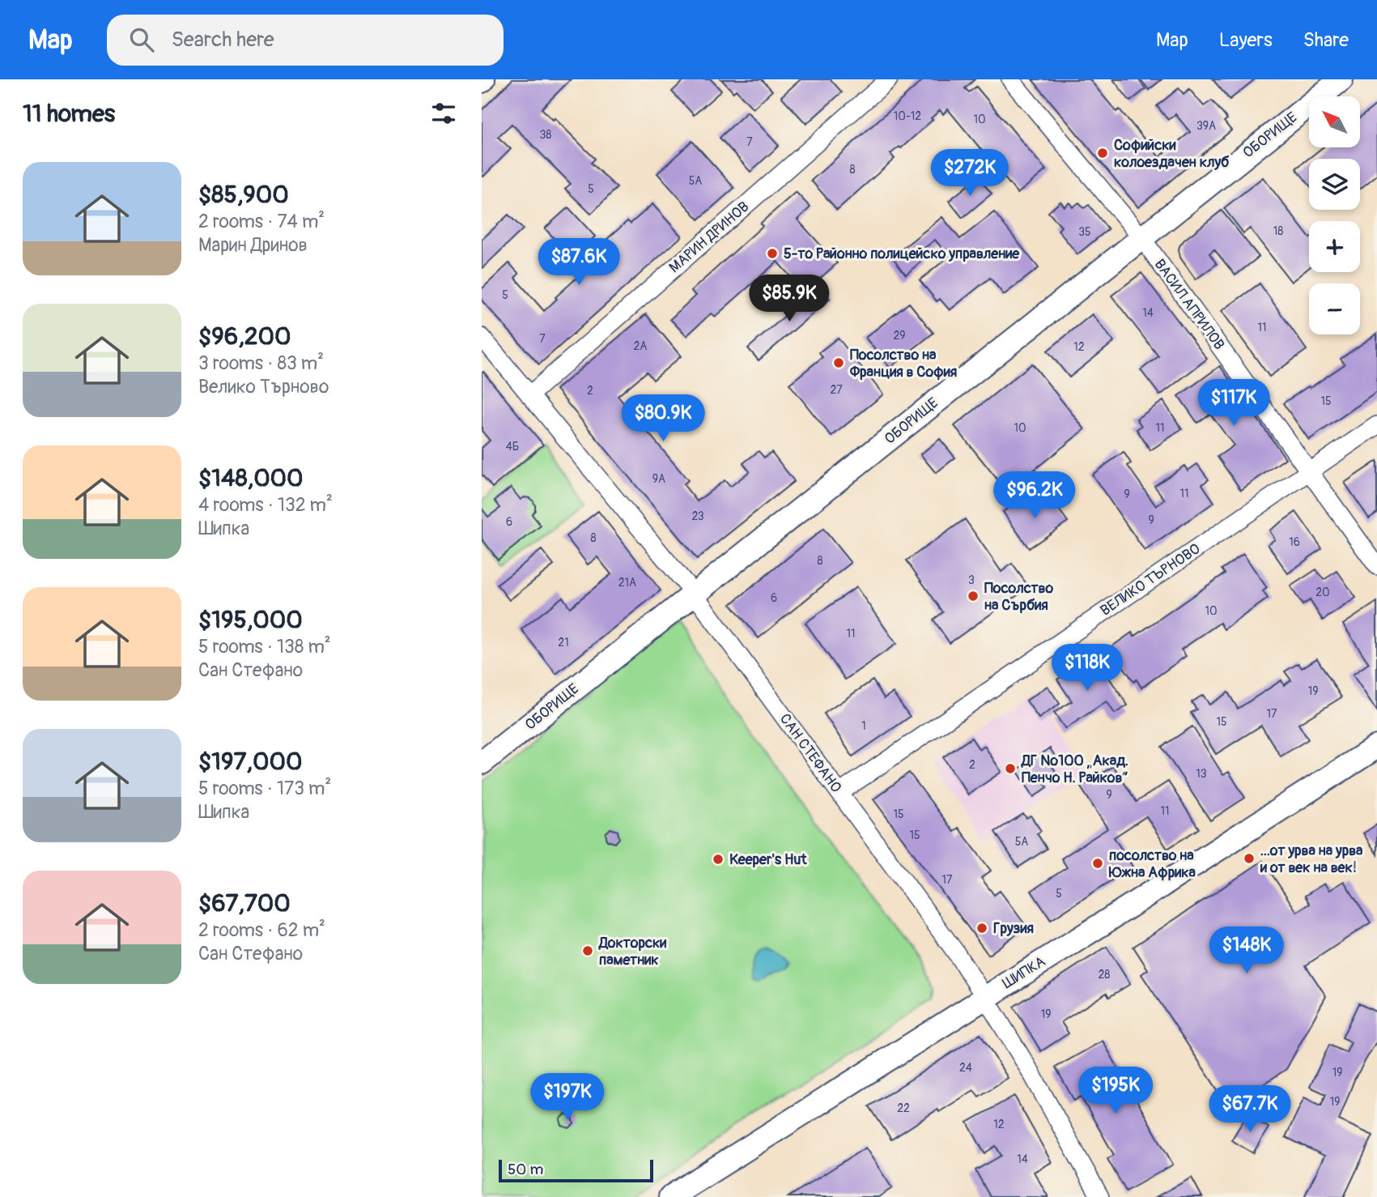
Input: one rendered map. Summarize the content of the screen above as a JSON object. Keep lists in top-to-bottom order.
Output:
{
  "streets": {
    "street": [
      "ОБОРИЩЕ",
      "МАРИН ДРИНОВ",
      "ВАСИЛ АПРИЛОВ",
      "ВЕЛИКО ТЪРНОВО",
      "САН СТЕФАНО",
      "ШИПКА"
    ]
  },
  "crossings": [
    ["ОБОРИЩЕ", "ВАСИЛ АПРИЛОВ"],
    ["ОБОРИЩЕ", "САН СТЕФАНО"],
    ["МАРИН ДРИНОВ", "САН СТЕФАНО"],
    ["ВАСИЛ АПРИЛОВ", "ВЕЛИКО ТЪРНОВО"],
    ["ВЕЛИКО ТЪРНОВО", "САН СТЕФАНО"],
    ["САН СТЕФАНО", "ШИПКА"]
  ],
  "places": [
    "Софийски колоездачен клуб",
    "5-то Районно полицейско управление",
    "Посолство на Франция в София",
    "Посолство на Сърбия",
    "ДГ №100 „Акад. Пенчо Н. Райков“",
    "...от урва на урва и от век на век!",
    "Keeper's Hut",
    "посолство на Южна Африка",
    "Грузия",
    "Докторски паметник"
  ],
  "house_numbers": [
    "10-12",
    "10",
    "39А",
    "38",
    "7",
    "8",
    "5А",
    "5",
    "18",
    "35",
    "5",
    "14",
    "11",
    "29",
    "7",
    "2А",
    "12",
    "27",
    "2",
    "15",
    "10",
    "11",
    "4Б",
    "9А",
    "11",
    "9",
    "23",
    "9",
    "6",
    "8",
    "16",
    "8",
    "3",
    "21А",
    "20",
    "6",
    "10",
    "11",
    "21",
    "19",
    "17",
    "15",
    "1",
    "2",
    "13",
    "9",
    "11",
    "15",
    "15",
    "5А",
    "17",
    "5",
    "28",
    "19",
    "24",
    "19",
    "19",
    "22",
    "12",
    "14"
  ],
  "scale_bar": "50 m",
  "north": "top left",
  "page": {
    "header": "Map",
    "search": "Search here",
    "nav": ["Map", "Layers", "Share"],
    "heading": "11 homes",
    "map_buttons": ["+", "−"],
    "list": [
      {
        "name": "$85,900",
        "note": "2 rooms · 74 m² · Марин Дринов"
      },
      {
        "name": "$96,200",
        "note": "3 rooms · 83 m² · Велико Търново"
      },
      {
        "name": "$148,000",
        "note": "4 rooms · 132 m² · Шипка"
      },
      {
        "name": "$195,000",
        "note": "5 rooms · 138 m² · Сан Стефано"
      },
      {
        "name": "$197,000",
        "note": "5 rooms · 173 m² · Шипка"
      },
      {
        "name": "$67,700",
        "note": "2 rooms · 62 m² · Сан Стефано"
      }
    ],
    "price": [
      "$272K",
      "$87.6K",
      "$85.9K",
      "$117K",
      "$80.9K",
      "$96.2K",
      "$118K",
      "$148K",
      "$195K",
      "$197K",
      "$67.7K"
    ],
    "scale": "50 m"
  }
}
